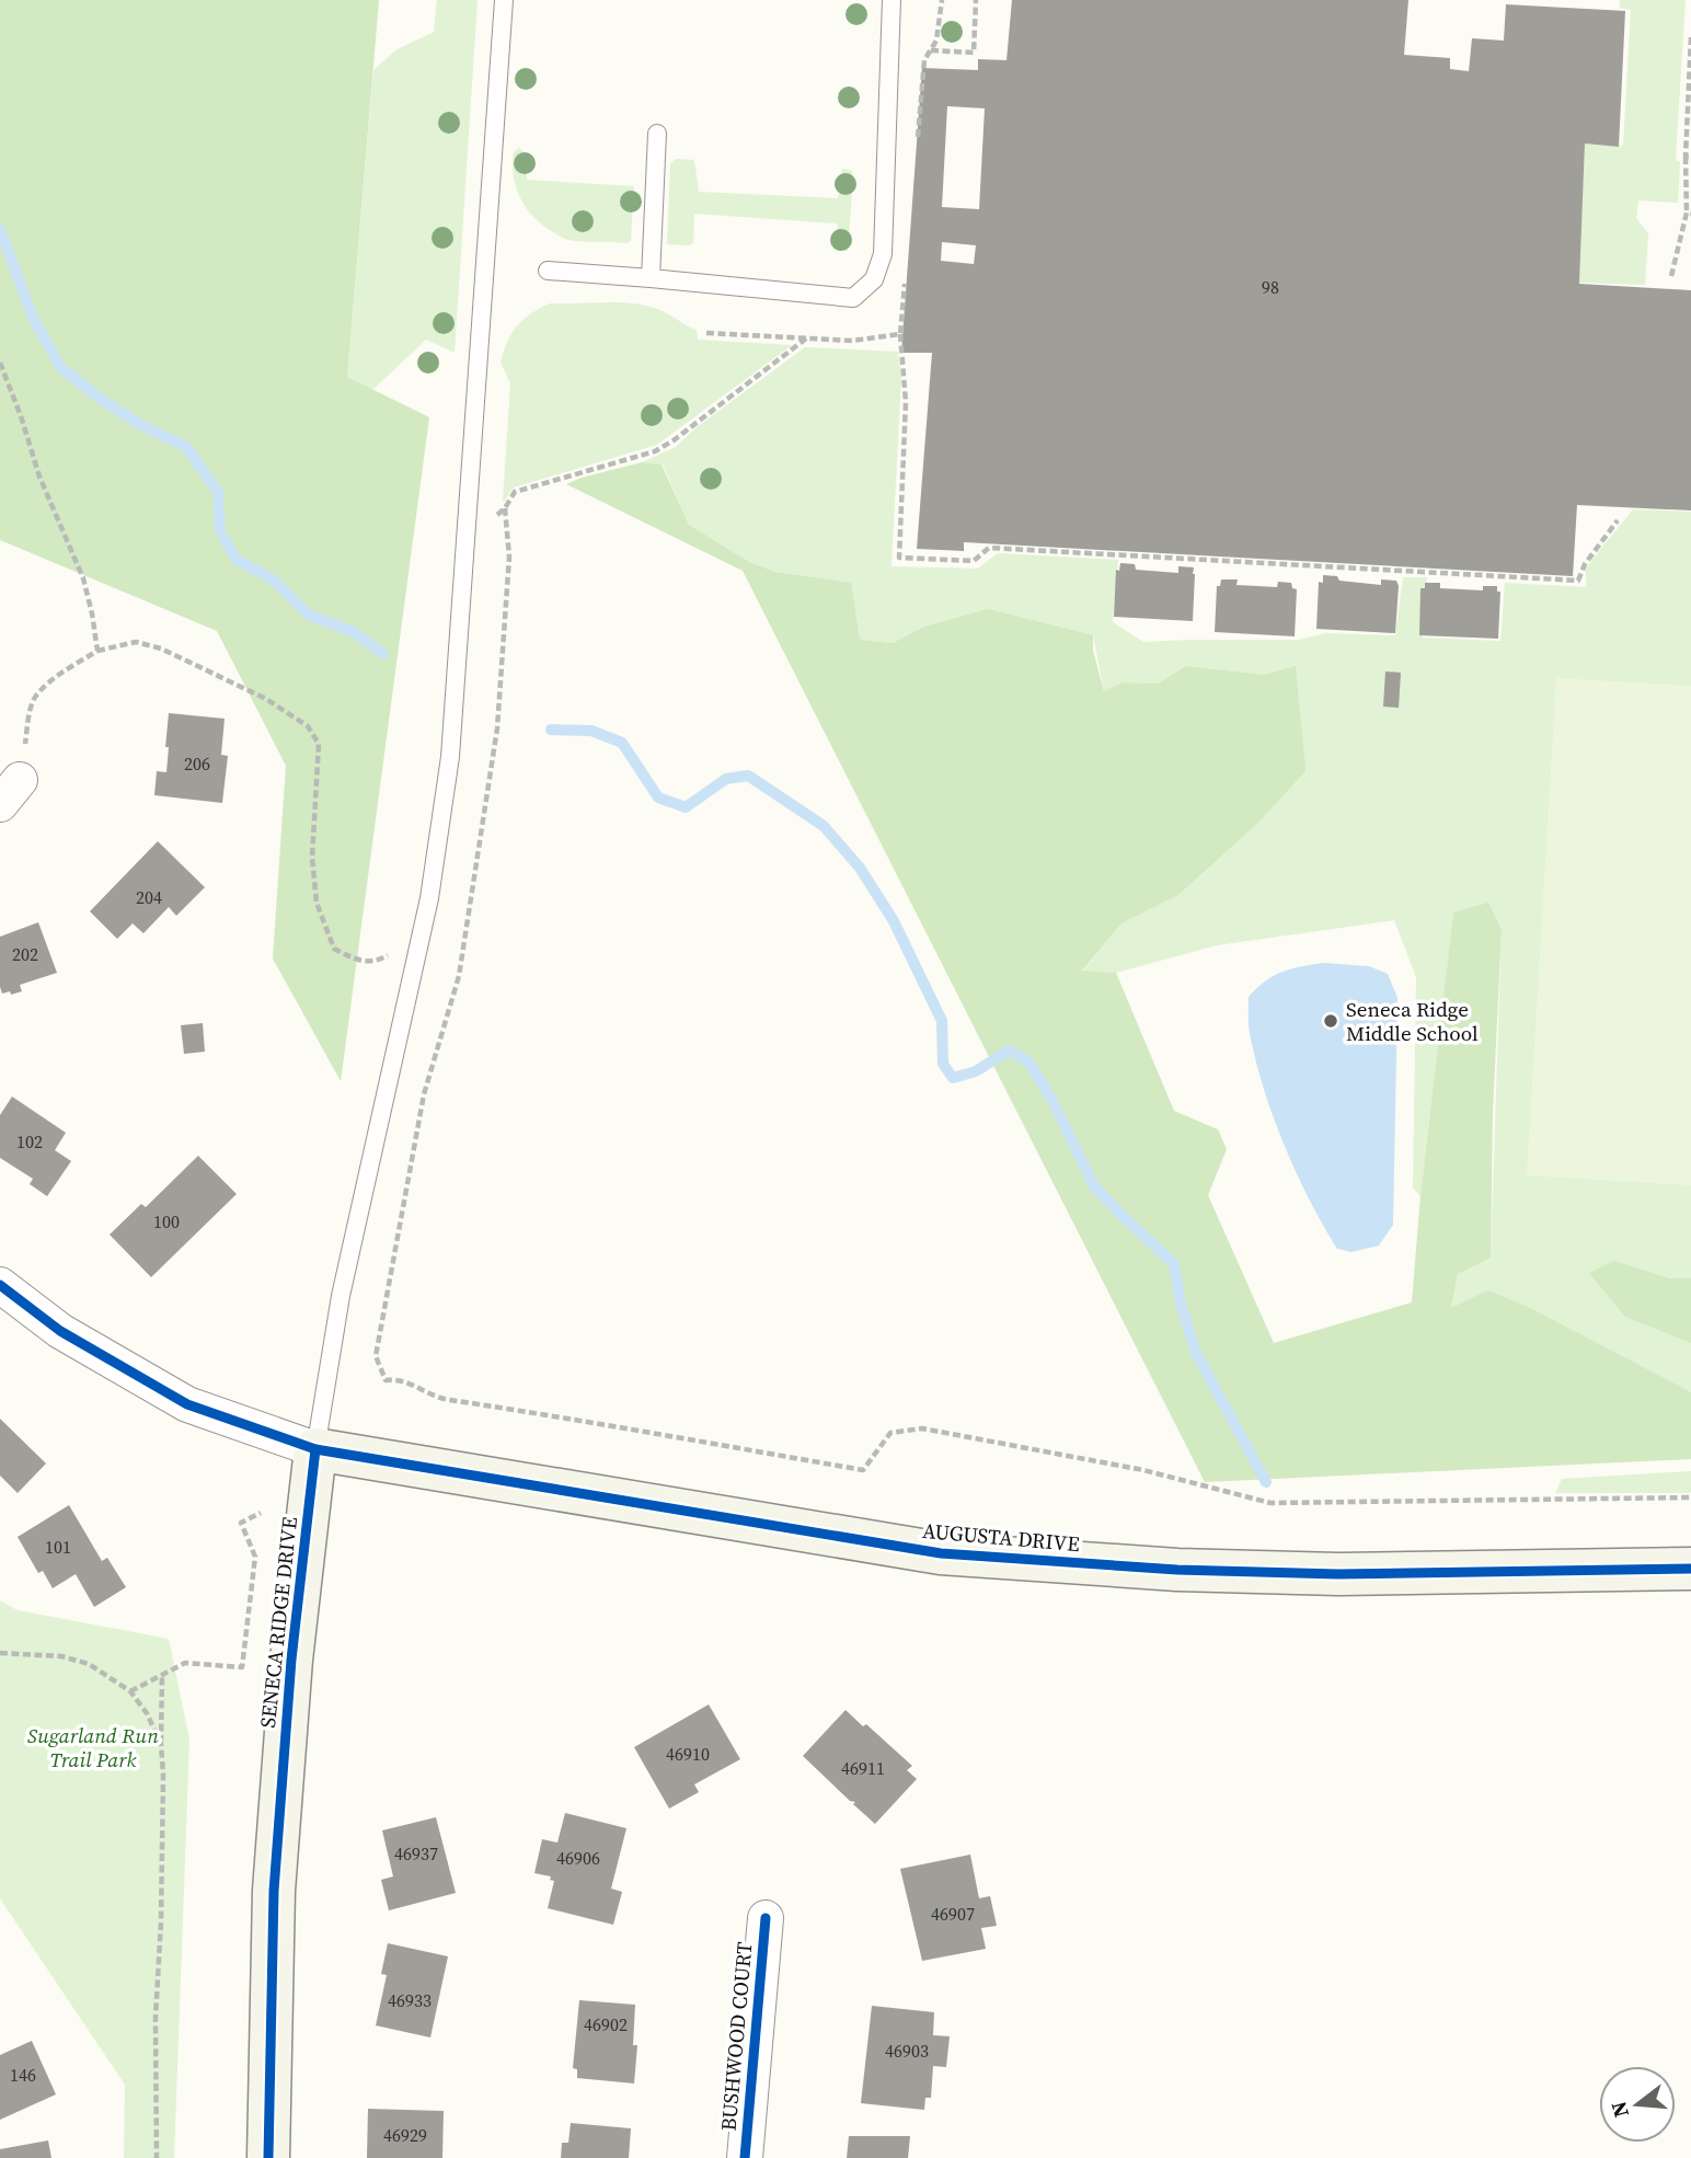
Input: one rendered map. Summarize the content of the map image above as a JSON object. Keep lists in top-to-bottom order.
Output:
{
  "streets": {
    "street": ["AUGUSTA DRIVE", "SENECA RIDGE DRIVE", "BUSHWOOD COURT"]
  },
  "crossings": [
    ["AUGUSTA DRIVE", "SENECA RIDGE DRIVE"]
  ],
  "parks": ["Sugarland Run Trail Park"],
  "places": ["Seneca Ridge Middle School"],
  "house_numbers": [
    "98",
    "206",
    "204",
    "202",
    "102",
    "100",
    "101",
    "46910",
    "46911",
    "46937",
    "46906",
    "46907",
    "46933",
    "46902",
    "46903",
    "146",
    "46929"
  ],
  "north": "left"
}
